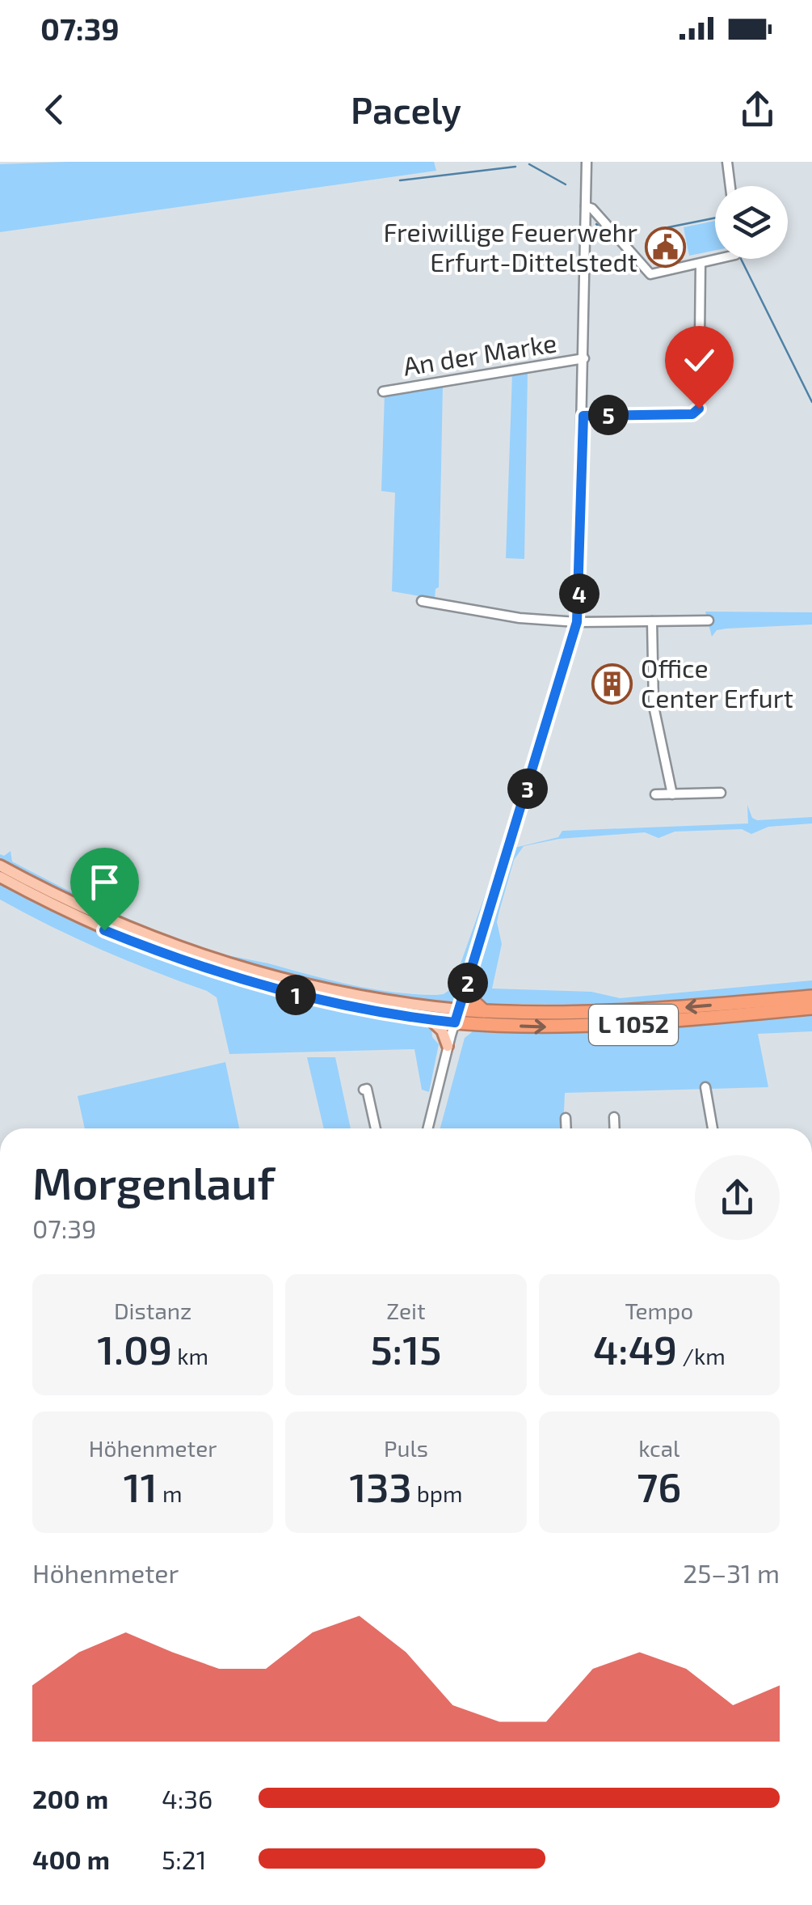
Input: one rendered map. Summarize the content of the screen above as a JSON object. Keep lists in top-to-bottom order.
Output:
{
  "streets": {
    "highway": ["L 1052"],
    "street": ["An der Marke"]
  },
  "places": {
    "public building": ["Freiwillige Feuerwehr Erfurt-Dittelstedt"],
    "building": ["Office Center Erfurt"]
  },
  "page": {
    "status": "07:39",
    "header": "Pacely",
    "pins": [
      "5",
      "4",
      "3",
      "2",
      "1"
    ],
    "heading": ["Morgenlauf", "07:39"],
    "stats": [
      ["Distanz", "1.09 km"],
      ["Zeit", "5:15"],
      ["Tempo", "4:49 /km"],
      ["Höhenmeter", "11 m"],
      ["Puls", "133 bpm"],
      ["kcal", "76"]
    ],
    "chart": ["Höhenmeter", "25–31 m"],
    "list": [
      {
        "name": "200 m",
        "note": "4:36"
      },
      {
        "name": "400 m",
        "note": "5:21"
      }
    ]
  }
}
